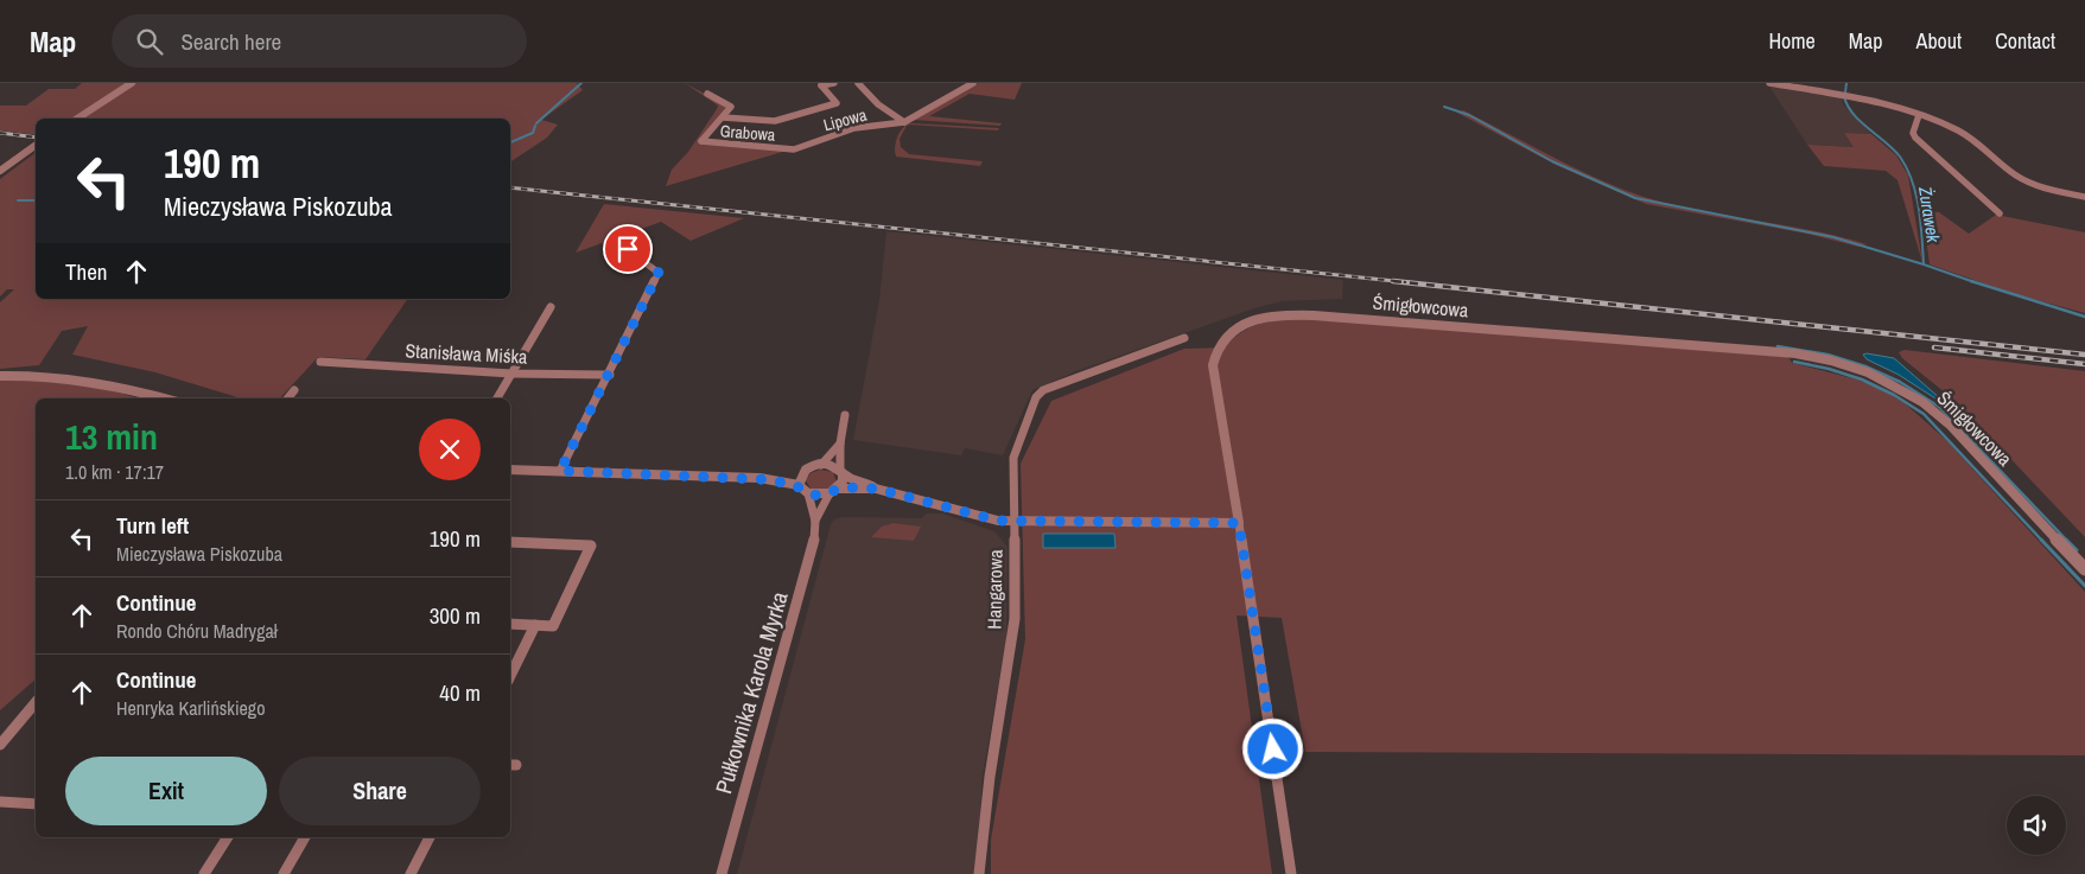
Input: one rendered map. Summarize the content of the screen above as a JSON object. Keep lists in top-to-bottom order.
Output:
{
  "streets": {
    "street": [
      "Lipowa",
      "Grabowa",
      "Śmigłowcowa",
      "Stanisława Miśka",
      "Hangarowa",
      "Pułkownika Karola Myrka"
    ]
  },
  "crossings": [
    ["Lipowa", "Grabowa"]
  ],
  "water": ["Żurawek"],
  "page": {
    "header": "Map",
    "search": "Search here",
    "nav": [
      "Home",
      "Map",
      "About",
      "Contact"
    ],
    "turn": ["190 m", "Mieczysława Piskozuba"],
    "then": "Then",
    "heading": ["13 min", "1.0 km · 17:17"],
    "list": [
      {
        "name": "Turn left",
        "note": "Mieczysława Piskozuba",
        "value": "190 m"
      },
      {
        "name": "Continue",
        "note": "Rondo Chóru Madrygał",
        "value": "300 m"
      },
      {
        "name": "Continue",
        "note": "Henryka Karlińskiego",
        "value": "40 m"
      }
    ],
    "buttons": ["Exit", "Share"]
  }
}
